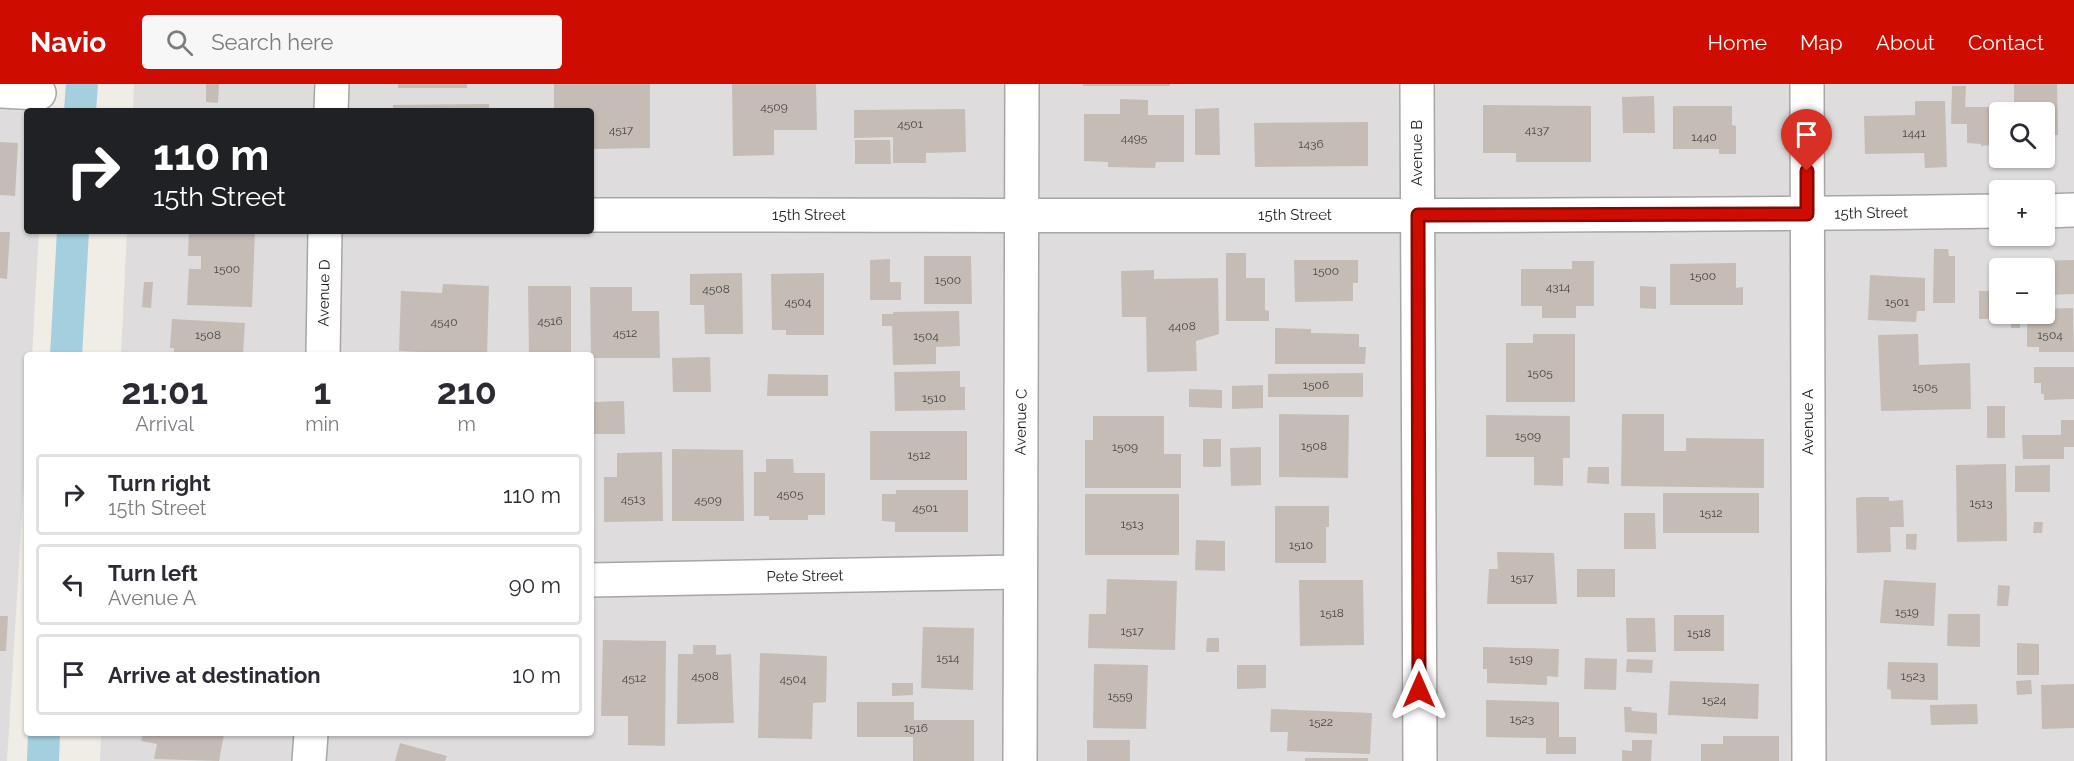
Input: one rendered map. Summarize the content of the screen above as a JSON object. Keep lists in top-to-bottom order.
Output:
{
  "streets": {
    "street": [
      "Avenue B",
      "15th Street",
      "Avenue D",
      "Avenue C",
      "Avenue A",
      "Pete Street"
    ]
  },
  "crossings": [
    ["Avenue B", "15th Street"],
    ["15th Street", "Avenue C"],
    ["15th Street", "Avenue A"],
    ["Avenue C", "Pete Street"]
  ],
  "house_numbers": [
    "4509",
    "4501",
    "4517",
    "4137",
    "1441",
    "1440",
    "4495",
    "1436",
    "1500",
    "1500",
    "1500",
    "1500",
    "4314",
    "4508",
    "4504",
    "1501",
    "4516",
    "4540",
    "4408",
    "4512",
    "1508",
    "1504",
    "1504",
    "1505",
    "1506",
    "1505",
    "1510",
    "1509",
    "1508",
    "1509",
    "1512",
    "4505",
    "4513",
    "4509",
    "1513",
    "4501",
    "1512",
    "1513",
    "1510",
    "1517",
    "1519",
    "1518",
    "1517",
    "1518",
    "1514",
    "1519",
    "4508",
    "1523",
    "4512",
    "4504",
    "1559",
    "1524",
    "1523",
    "1522",
    "1516"
  ],
  "page": {
    "header": "Navio",
    "search": "Search here",
    "nav": [
      "Home",
      "Map",
      "About",
      "Contact"
    ],
    "map_buttons": ["+", "−"],
    "turn": ["110 m", "15th Street"],
    "eta": [
      "21:01",
      "Arrival",
      "1",
      "min",
      "210",
      "m"
    ],
    "list": [
      {
        "name": "Turn right",
        "note": "15th Street",
        "value": "110 m"
      },
      {
        "name": "Turn left",
        "note": "Avenue A",
        "value": "90 m"
      },
      {
        "name": "Arrive at destination",
        "value": "10 m"
      }
    ]
  }
}
